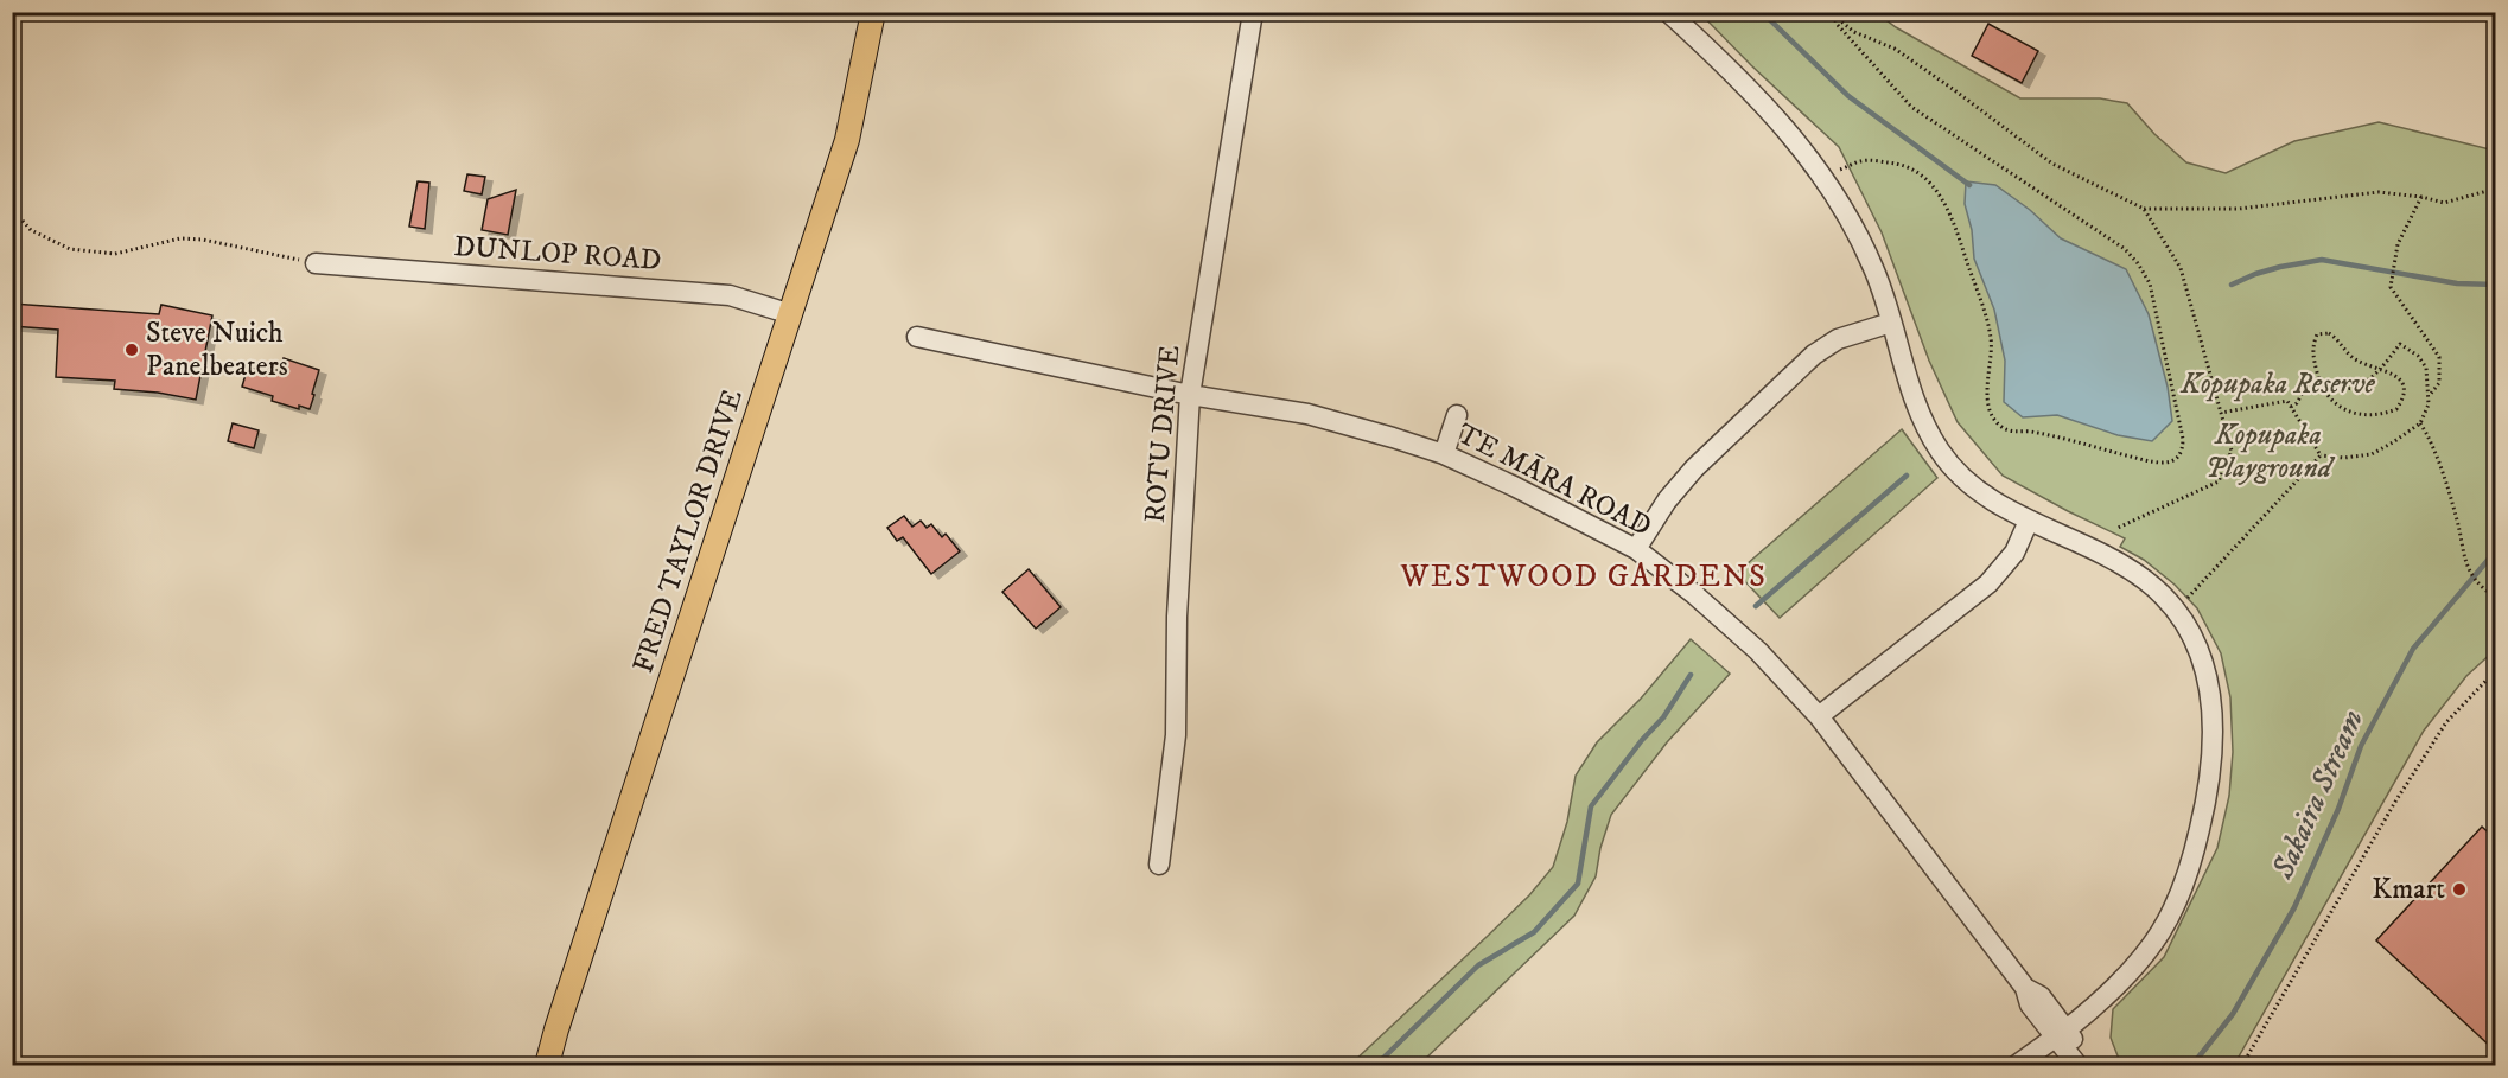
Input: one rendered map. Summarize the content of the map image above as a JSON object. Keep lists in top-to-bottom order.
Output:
{
  "streets": {
    "main road": ["FRED TAYLOR DRIVE"],
    "street": ["DUNLOP ROAD", "ROTU DRIVE", "TE MĀRA ROAD"]
  },
  "crossings": [
    ["DUNLOP ROAD", "FRED TAYLOR DRIVE"],
    ["ROTU DRIVE", "TE MĀRA ROAD"]
  ],
  "districts": ["WESTWOOD GARDENS"],
  "water": ["Sakaira Stream"],
  "parks": ["Kopupaka Reserve", "Kopupaka Playground"],
  "places": ["Steve Nuich Panelbeaters", "Kmart"]
}
